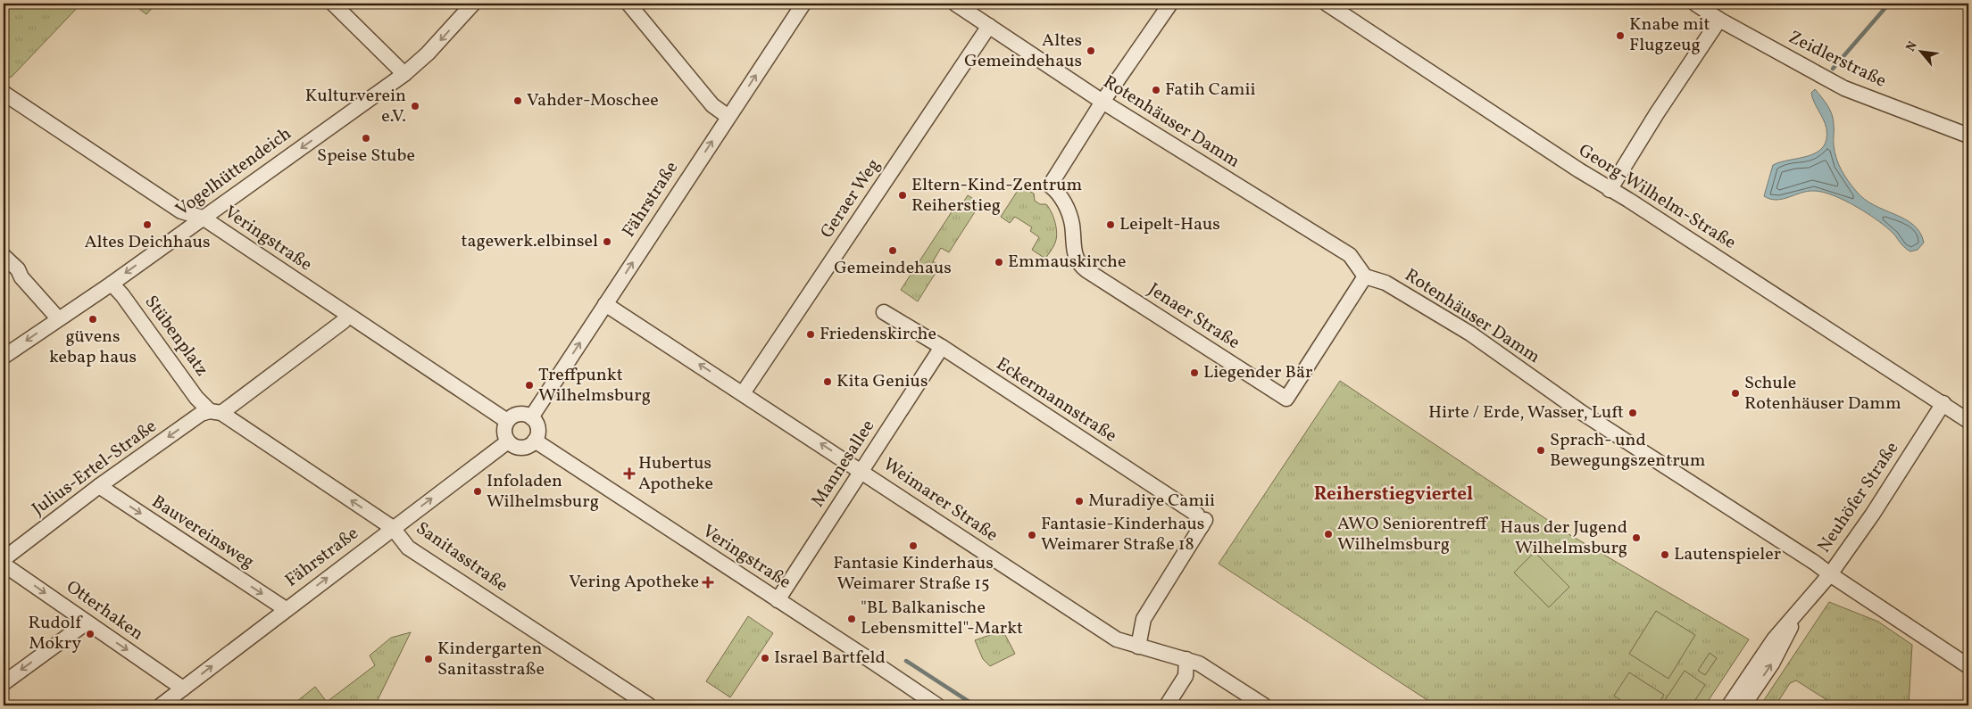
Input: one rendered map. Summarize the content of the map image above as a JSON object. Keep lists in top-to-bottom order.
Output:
{
  "streets": {
    "street": [
      "Zeidlerstraße",
      "Rotenhäuser Damm",
      "Vogelhüttendeich",
      "Georg-Wilhelm-Straße",
      "Geraer Weg",
      "Fährstraße",
      "Veringstraße",
      "Jenaer Straße",
      "Stübenplatz",
      "Eckermannstraße",
      "Mannesallee",
      "Julius-Ertel-Straße",
      "Neuhöfer Straße",
      "Weimarer Straße",
      "Bauvereinsweg",
      "Sanitasstraße",
      "Otterhaken"
    ]
  },
  "crossings": [
    ["Rotenhäuser Damm", "Geraer Weg"],
    ["Rotenhäuser Damm", "Jenaer Straße"],
    ["Rotenhäuser Damm", "Neuhöfer Straße"],
    ["Vogelhüttendeich", "Veringstraße"],
    ["Vogelhüttendeich", "Stübenplatz"],
    ["Georg-Wilhelm-Straße", "Neuhöfer Straße"],
    ["Geraer Weg", "Weimarer Straße"],
    ["Fährstraße", "Veringstraße"],
    ["Fährstraße", "Weimarer Straße"],
    ["Fährstraße", "Bauvereinsweg"],
    ["Fährstraße", "Sanitasstraße"],
    ["Fährstraße", "Otterhaken"],
    ["Veringstraße", "Mannesallee"],
    ["Veringstraße", "Julius-Ertel-Straße"],
    ["Stübenplatz", "Julius-Ertel-Straße"],
    ["Stübenplatz", "Sanitasstraße"],
    ["Eckermannstraße", "Mannesallee"],
    ["Eckermannstraße", "Weimarer Straße"],
    ["Mannesallee", "Weimarer Straße"],
    ["Julius-Ertel-Straße", "Bauvereinsweg"],
    ["Julius-Ertel-Straße", "Sanitasstraße"]
  ],
  "one_way": [
    "Vogelhüttendeich",
    "Fährstraße",
    "Weimarer Straße",
    "Bauvereinsweg",
    "Sanitasstraße",
    "Otterhaken"
  ],
  "districts": ["Reiherstiegviertel"],
  "places": {
    "other": [
      "Knabe mit Flugzeug",
      "Altes Gemeindehaus",
      "Fatih Camii",
      "Vahder-Moschee",
      "Kulturverein e.V.",
      "Speise Stube",
      "Eltern-Kind-Zentrum Reiherstieg",
      "Altes Deichhaus",
      "Leipelt-Haus",
      "tagewerk.elbinsel",
      "Gemeindehaus",
      "Emmauskirche",
      "güvens kebap haus",
      "Friedenskirche",
      "Liegender Bär",
      "Kita Genius",
      "Treffpunkt Wilhelmsburg",
      "Schule Rotenhäuser Damm",
      "Hirte / Erde, Wasser, Luft",
      "Sprach- und Bewegungszentrum",
      "Infoladen Wilhelmsburg",
      "Muradiye Camii",
      "AWO Seniorentreff Wilhelmsburg",
      "Fantasie-Kinderhaus Weimarer Straße 18",
      "Haus der Jugend Wilhelmsburg",
      "Fantasie Kinderhaus Weimarer Straße 15",
      "Lautenspieler",
      "\"BL Balkanische Lebensmittel\"-Markt",
      "Rudolf Mokry",
      "Israel Bartfeld",
      "Kindergarten Sanitasstraße"
    ],
    "health": ["Hubertus Apotheke", "Vering Apotheke"]
  },
  "north": "top left"
}
